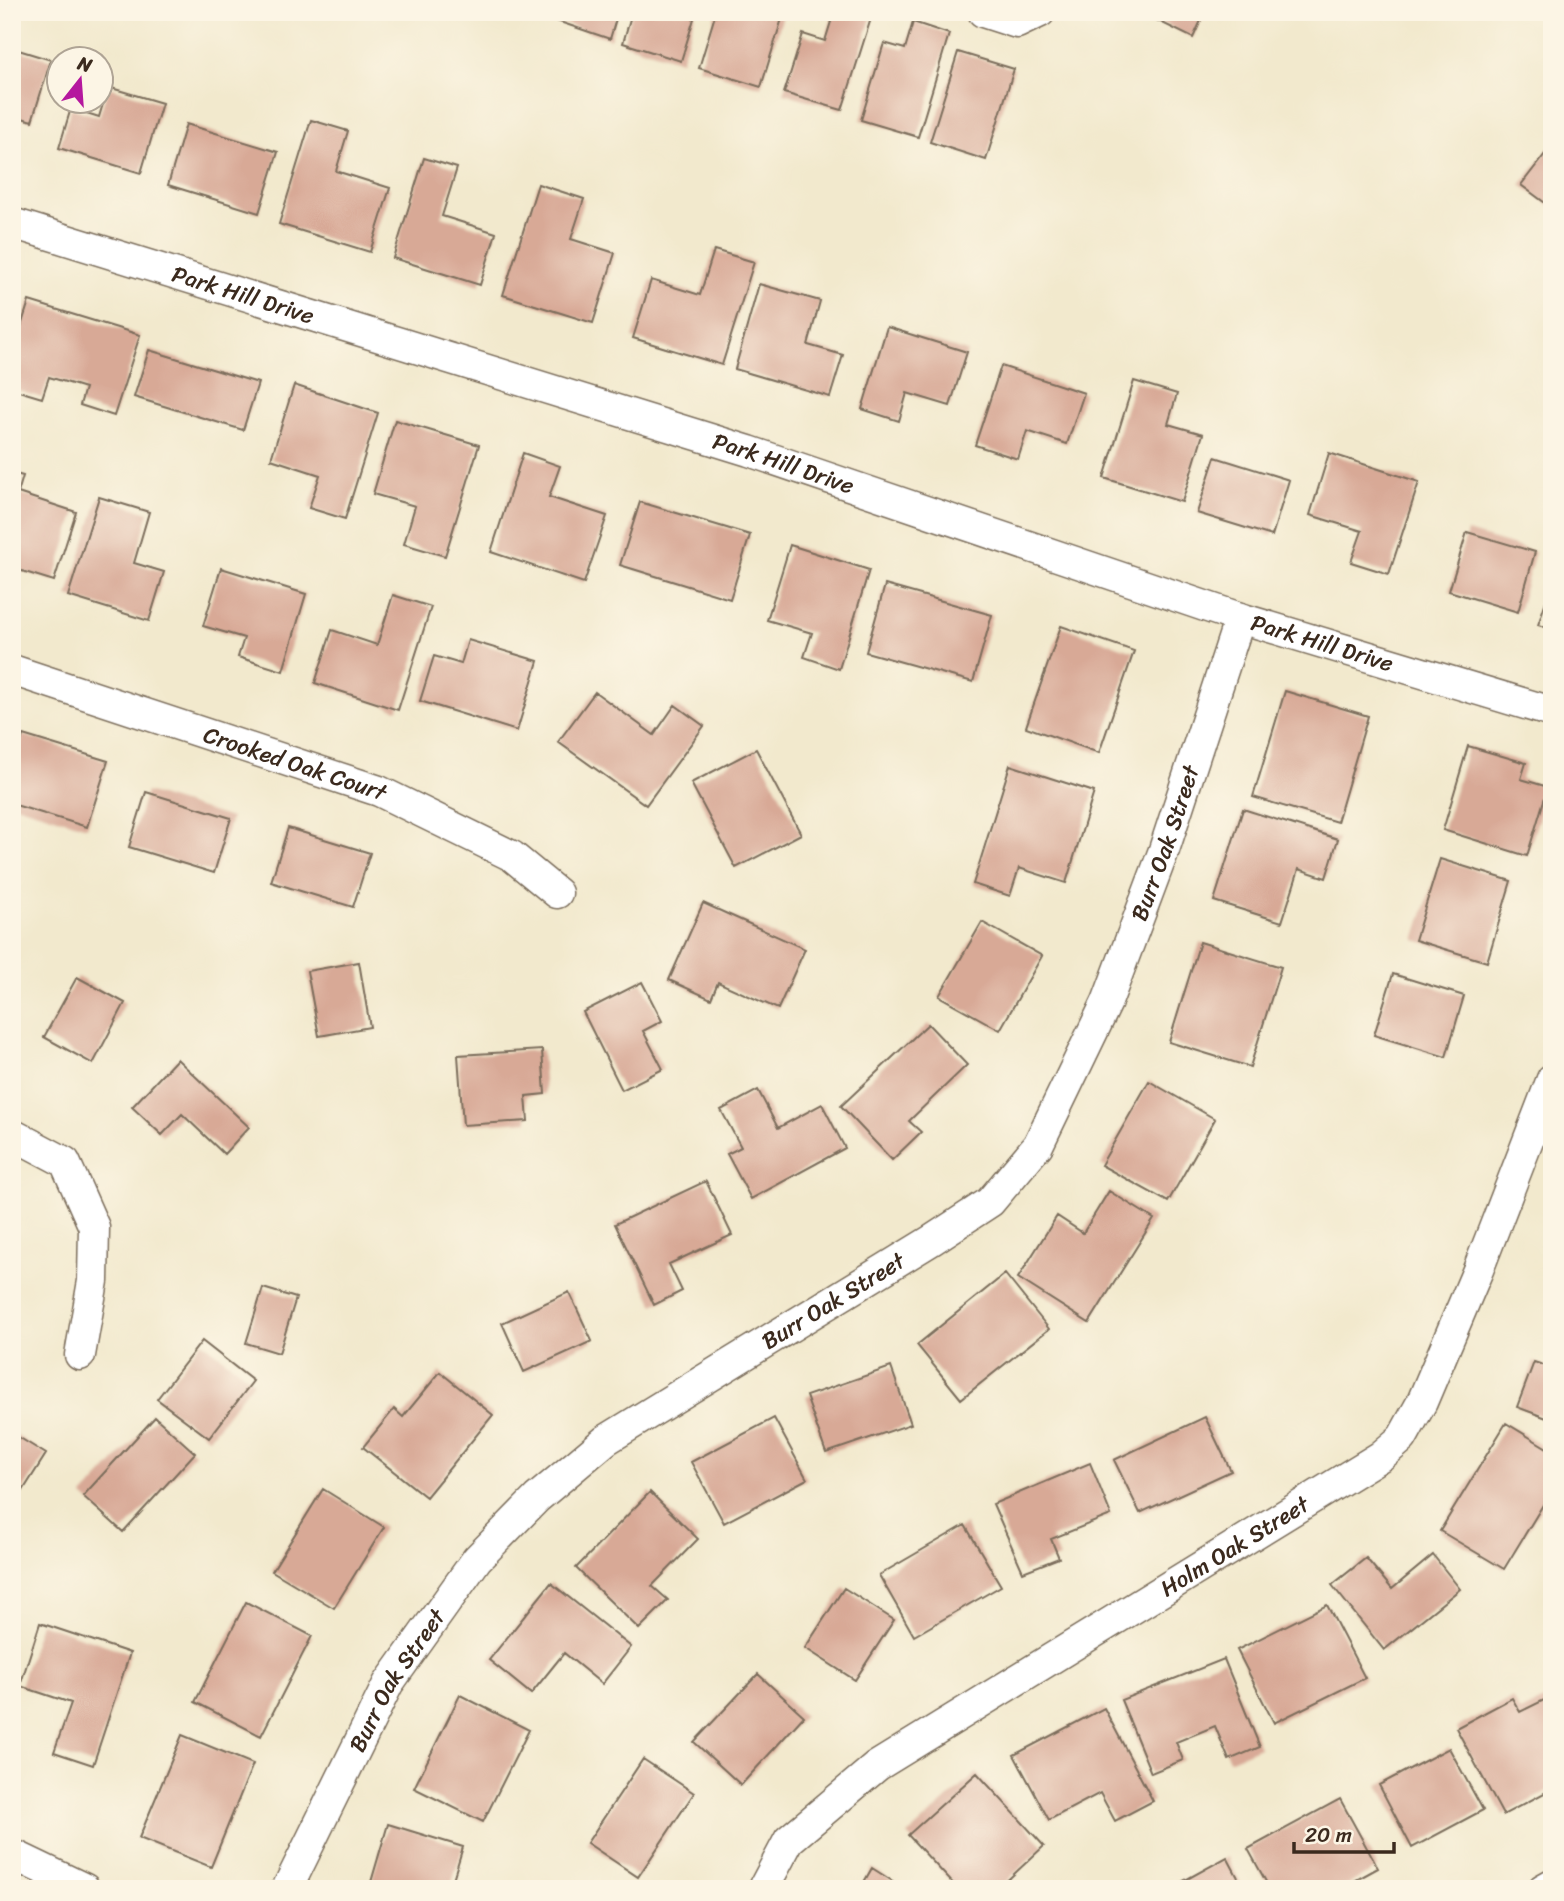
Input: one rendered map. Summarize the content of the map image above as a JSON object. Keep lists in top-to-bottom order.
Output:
{
  "streets": {
    "street": [
      "Park Hill Drive",
      "Crooked Oak Court",
      "Burr Oak Street",
      "Holm Oak Street"
    ]
  },
  "crossings": [
    ["Park Hill Drive", "Burr Oak Street"]
  ],
  "scale_bar": "20 m",
  "north": "top"
}
